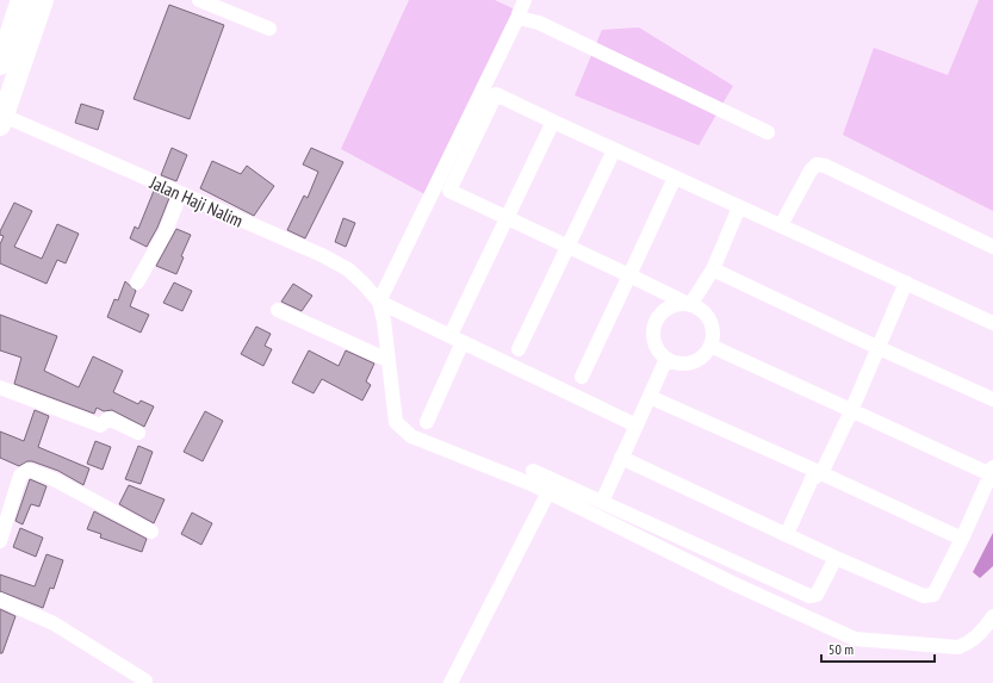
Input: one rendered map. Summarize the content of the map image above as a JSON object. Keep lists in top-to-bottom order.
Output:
{
  "streets": {
    "street": ["Jalan Haji Nalim"]
  },
  "scale_bar": "50 m"
}
